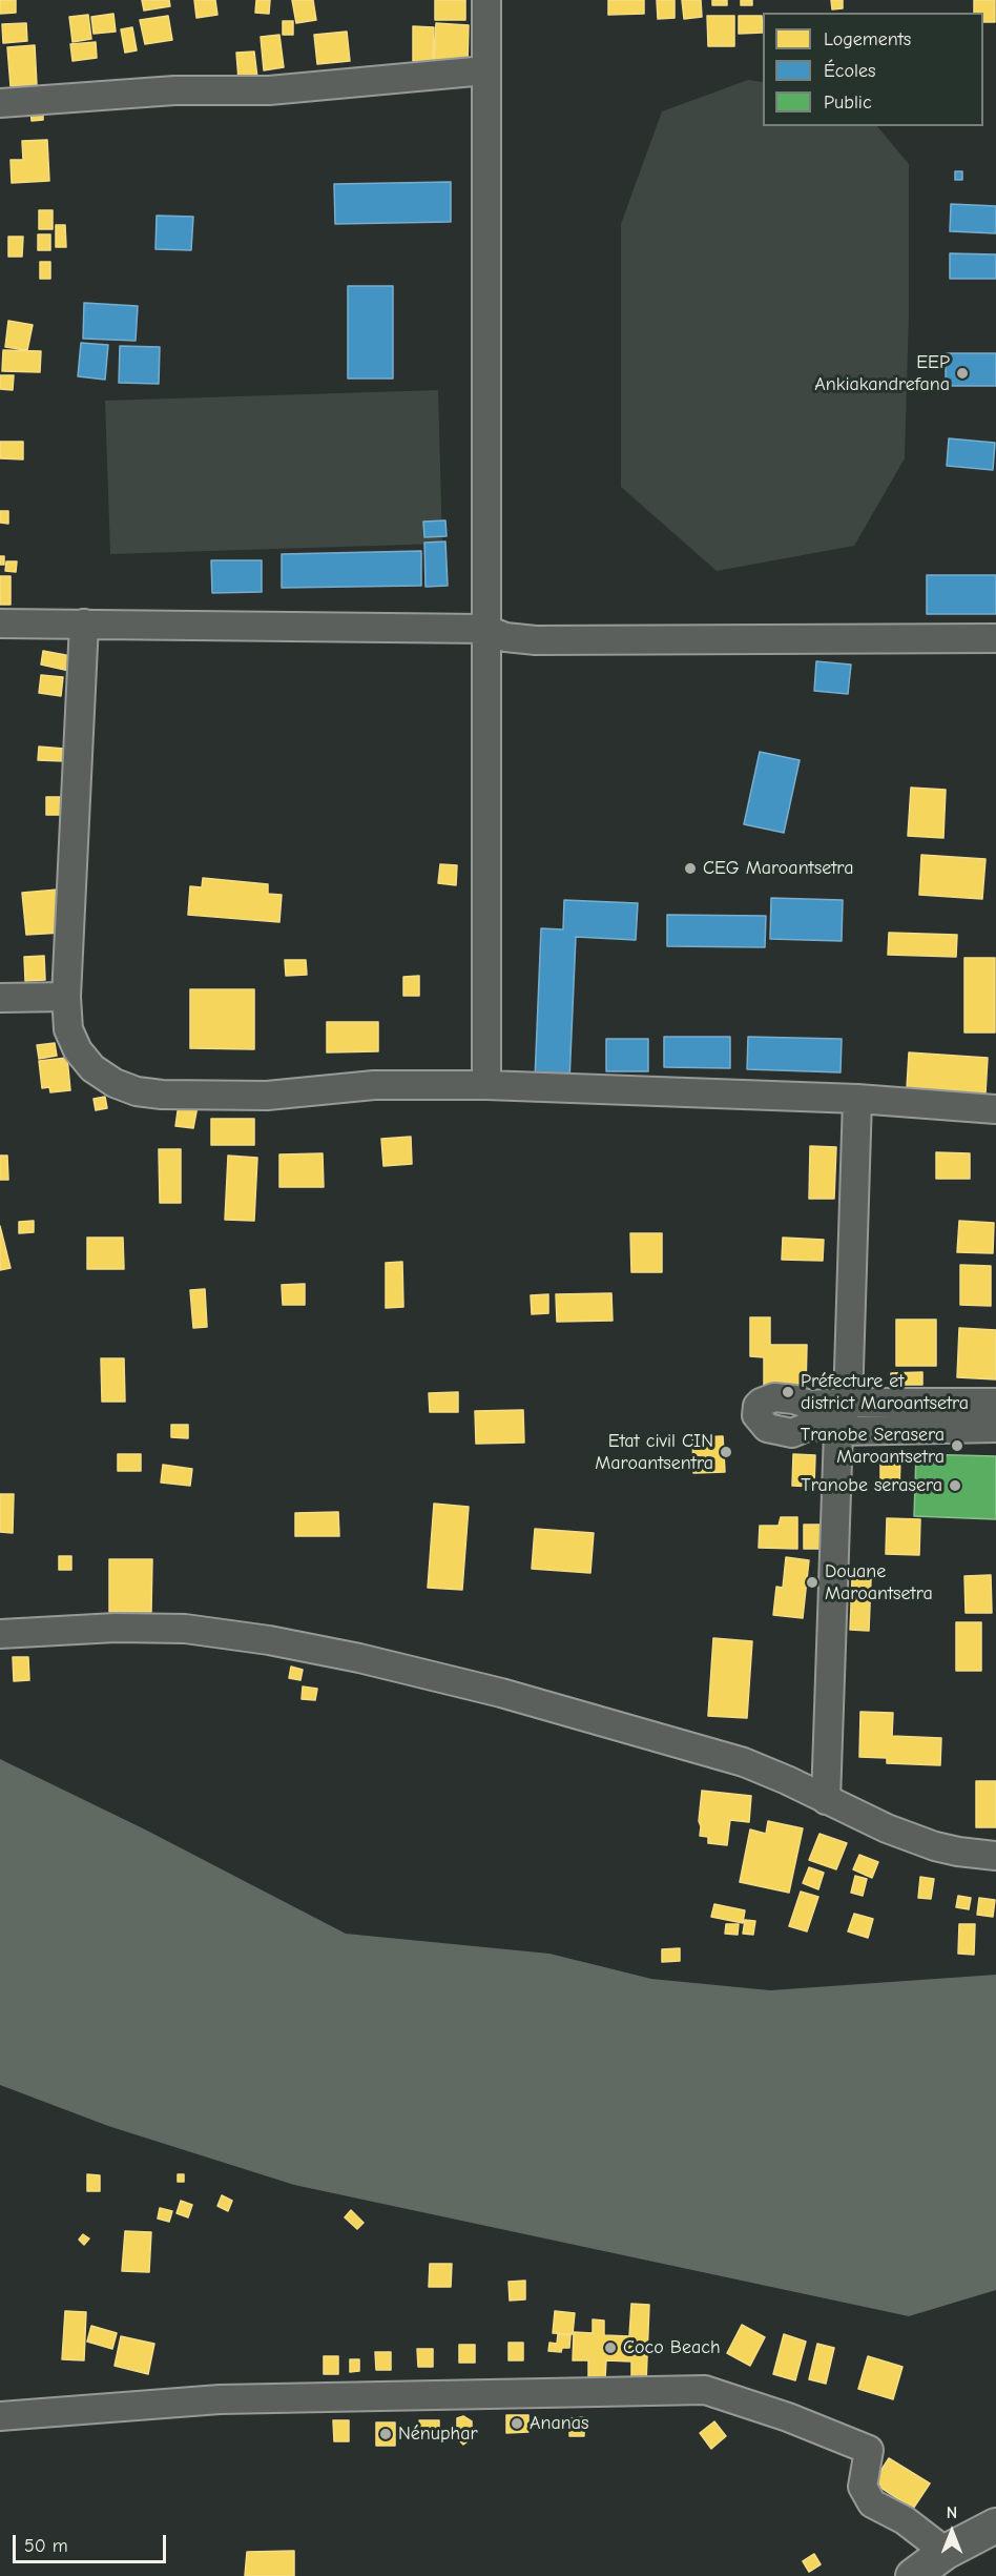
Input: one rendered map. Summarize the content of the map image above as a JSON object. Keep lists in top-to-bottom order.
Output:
{
  "places": [
    "EEP Ankiakandrefana",
    "CEG Maroantsetra",
    "Préfecture et district Maroantsetra",
    "Tranobe Serasera Maroantsetra",
    "Etat civil CIN Maroantsentra",
    "Tranobe serasera",
    "Douane Maroantsetra",
    "Coco Beach",
    "Ananas",
    "Nénuphar"
  ],
  "legend": ["Logements", "Écoles", "Public"],
  "scale_bar": "50 m",
  "north": "top"
}
